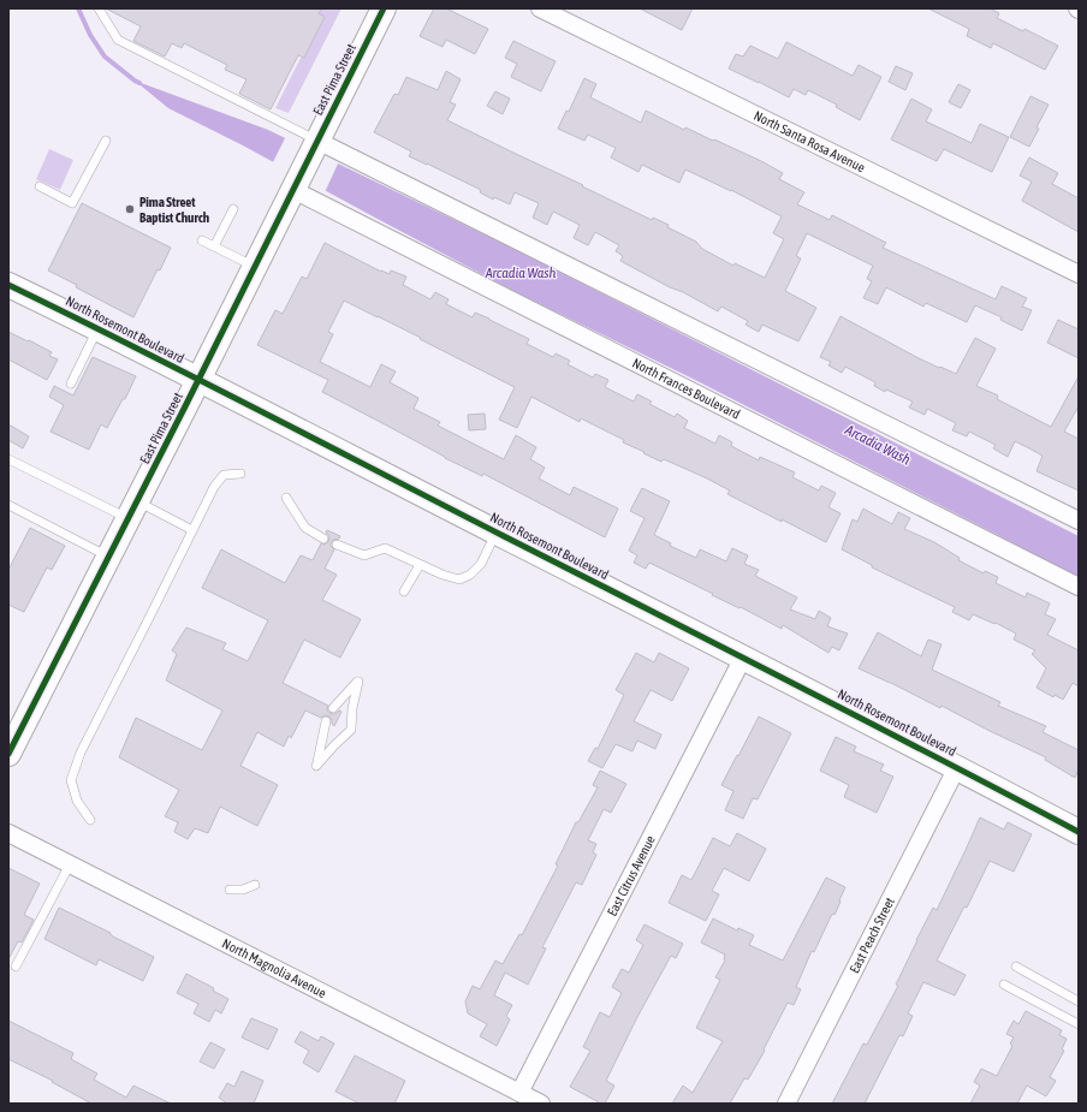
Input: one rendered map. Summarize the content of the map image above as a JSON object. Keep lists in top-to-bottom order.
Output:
{
  "streets": {
    "street": [
      "East Pima Street",
      "North Santa Rosa Avenue",
      "North Rosemont Boulevard",
      "North Frances Boulevard",
      "East Citrus Avenue",
      "East Peach Street",
      "North Magnolia Avenue"
    ]
  },
  "crossings": [
    ["East Pima Street", "North Rosemont Boulevard"],
    ["East Pima Street", "North Frances Boulevard"],
    ["North Rosemont Boulevard", "East Citrus Avenue"],
    ["North Rosemont Boulevard", "East Peach Street"],
    ["East Citrus Avenue", "North Magnolia Avenue"]
  ],
  "water": ["Arcadia Wash"],
  "places": ["Pima Street Baptist Church"]
}
